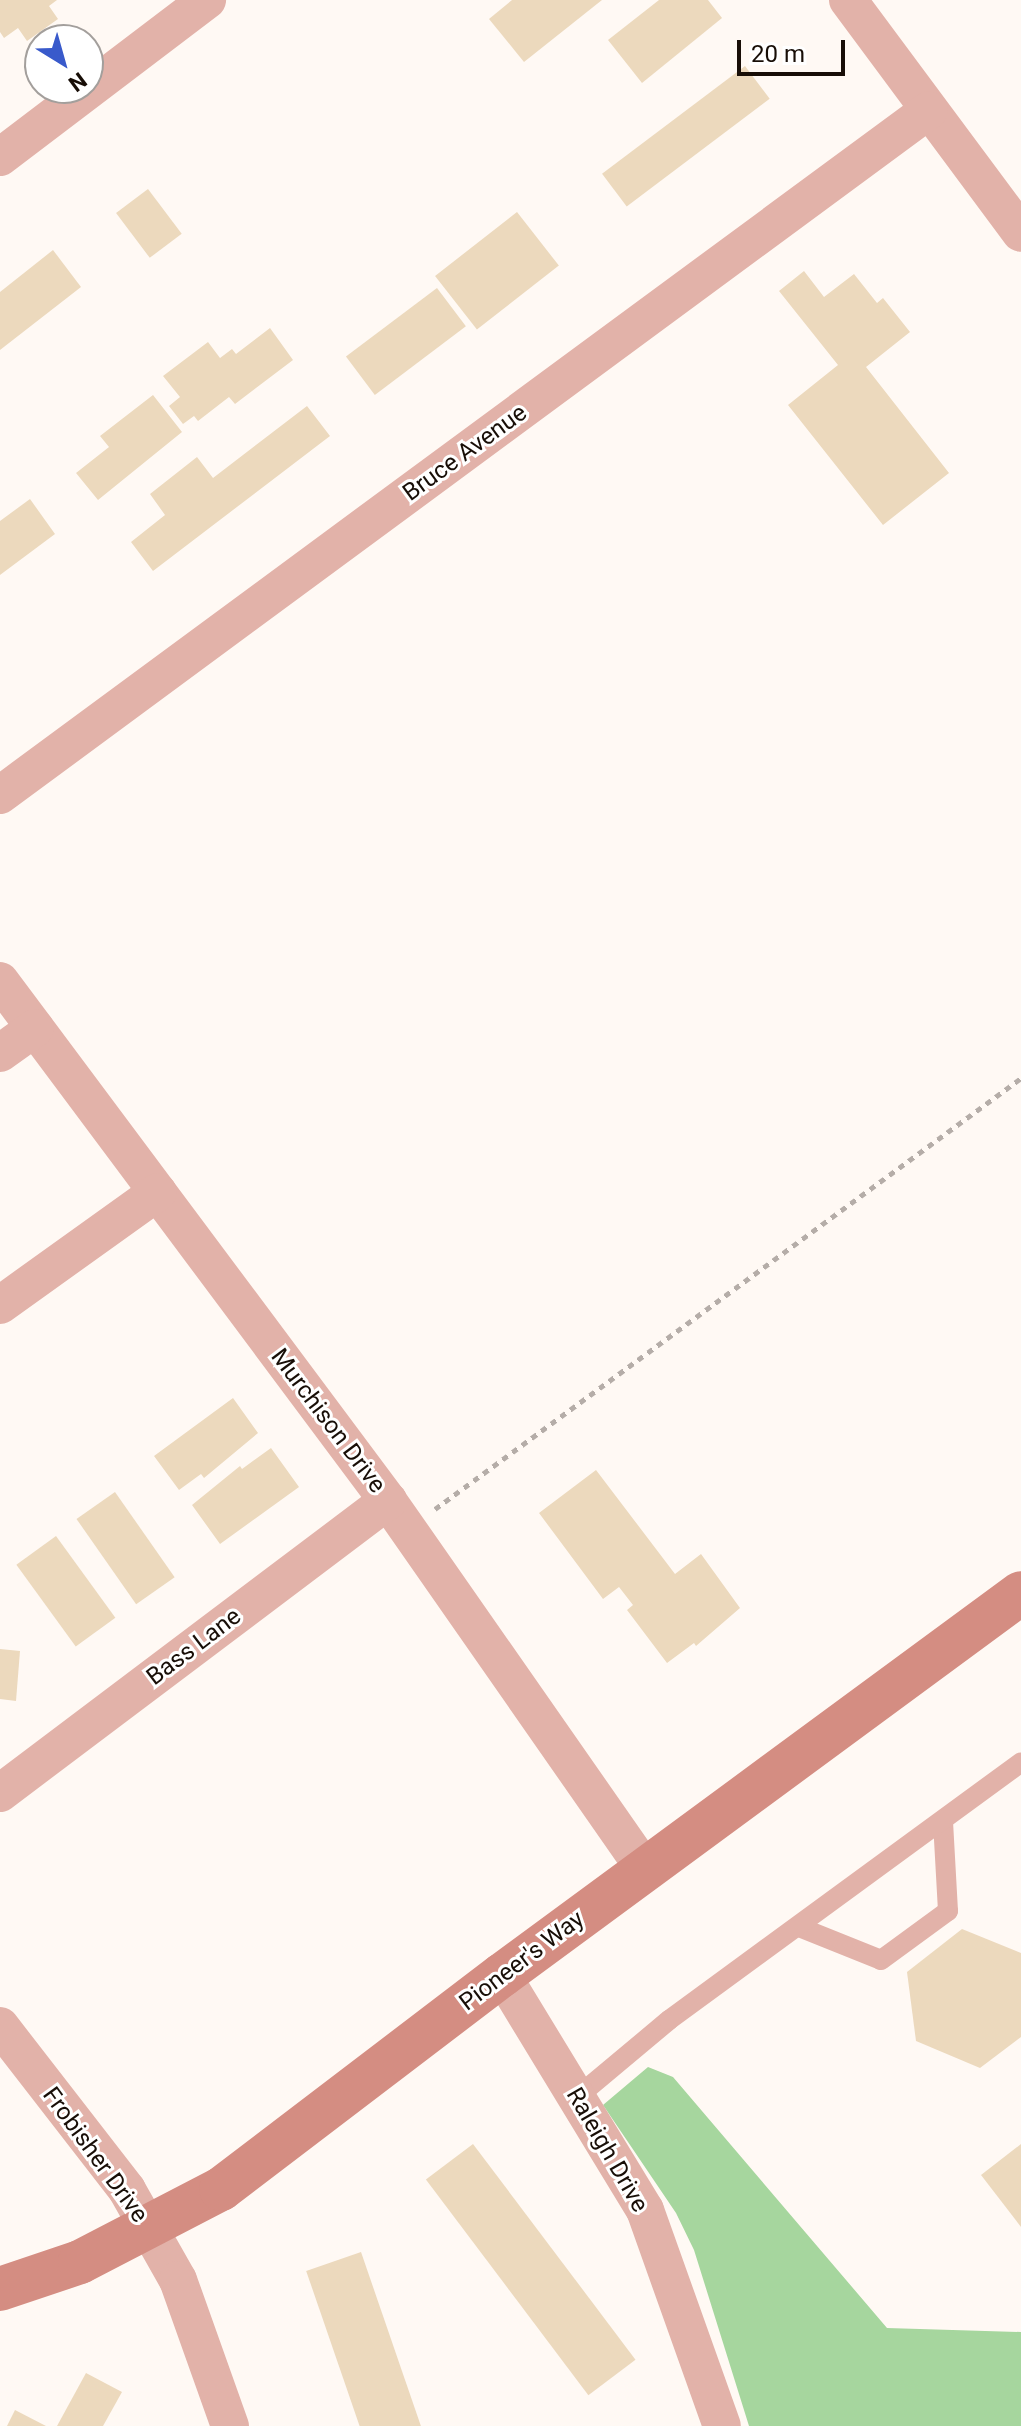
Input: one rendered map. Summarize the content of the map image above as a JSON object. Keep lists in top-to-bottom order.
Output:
{
  "streets": {
    "main road": ["Pioneer's Way"],
    "street": [
      "Bruce Avenue",
      "Murchison Drive",
      "Bass Lane",
      "Raleigh Drive",
      "Frobisher Drive"
    ]
  },
  "crossings": [
    ["Murchison Drive", "Bass Lane"],
    ["Murchison Drive", "Pioneer's Way"],
    ["Pioneer's Way", "Raleigh Drive"],
    ["Pioneer's Way", "Frobisher Drive"]
  ],
  "scale_bar": "20 m",
  "north": "bottom right"
}
